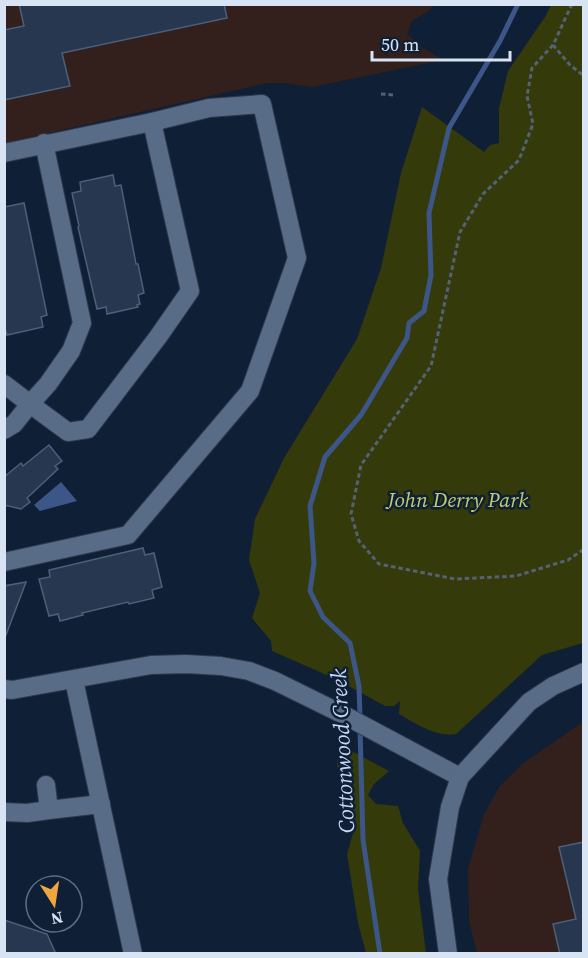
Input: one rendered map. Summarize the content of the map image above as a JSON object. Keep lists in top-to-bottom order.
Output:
{
  "water": ["Cottonwood Creek"],
  "parks": ["John Derry Park"],
  "scale_bar": "50 m",
  "north": "bottom"
}
